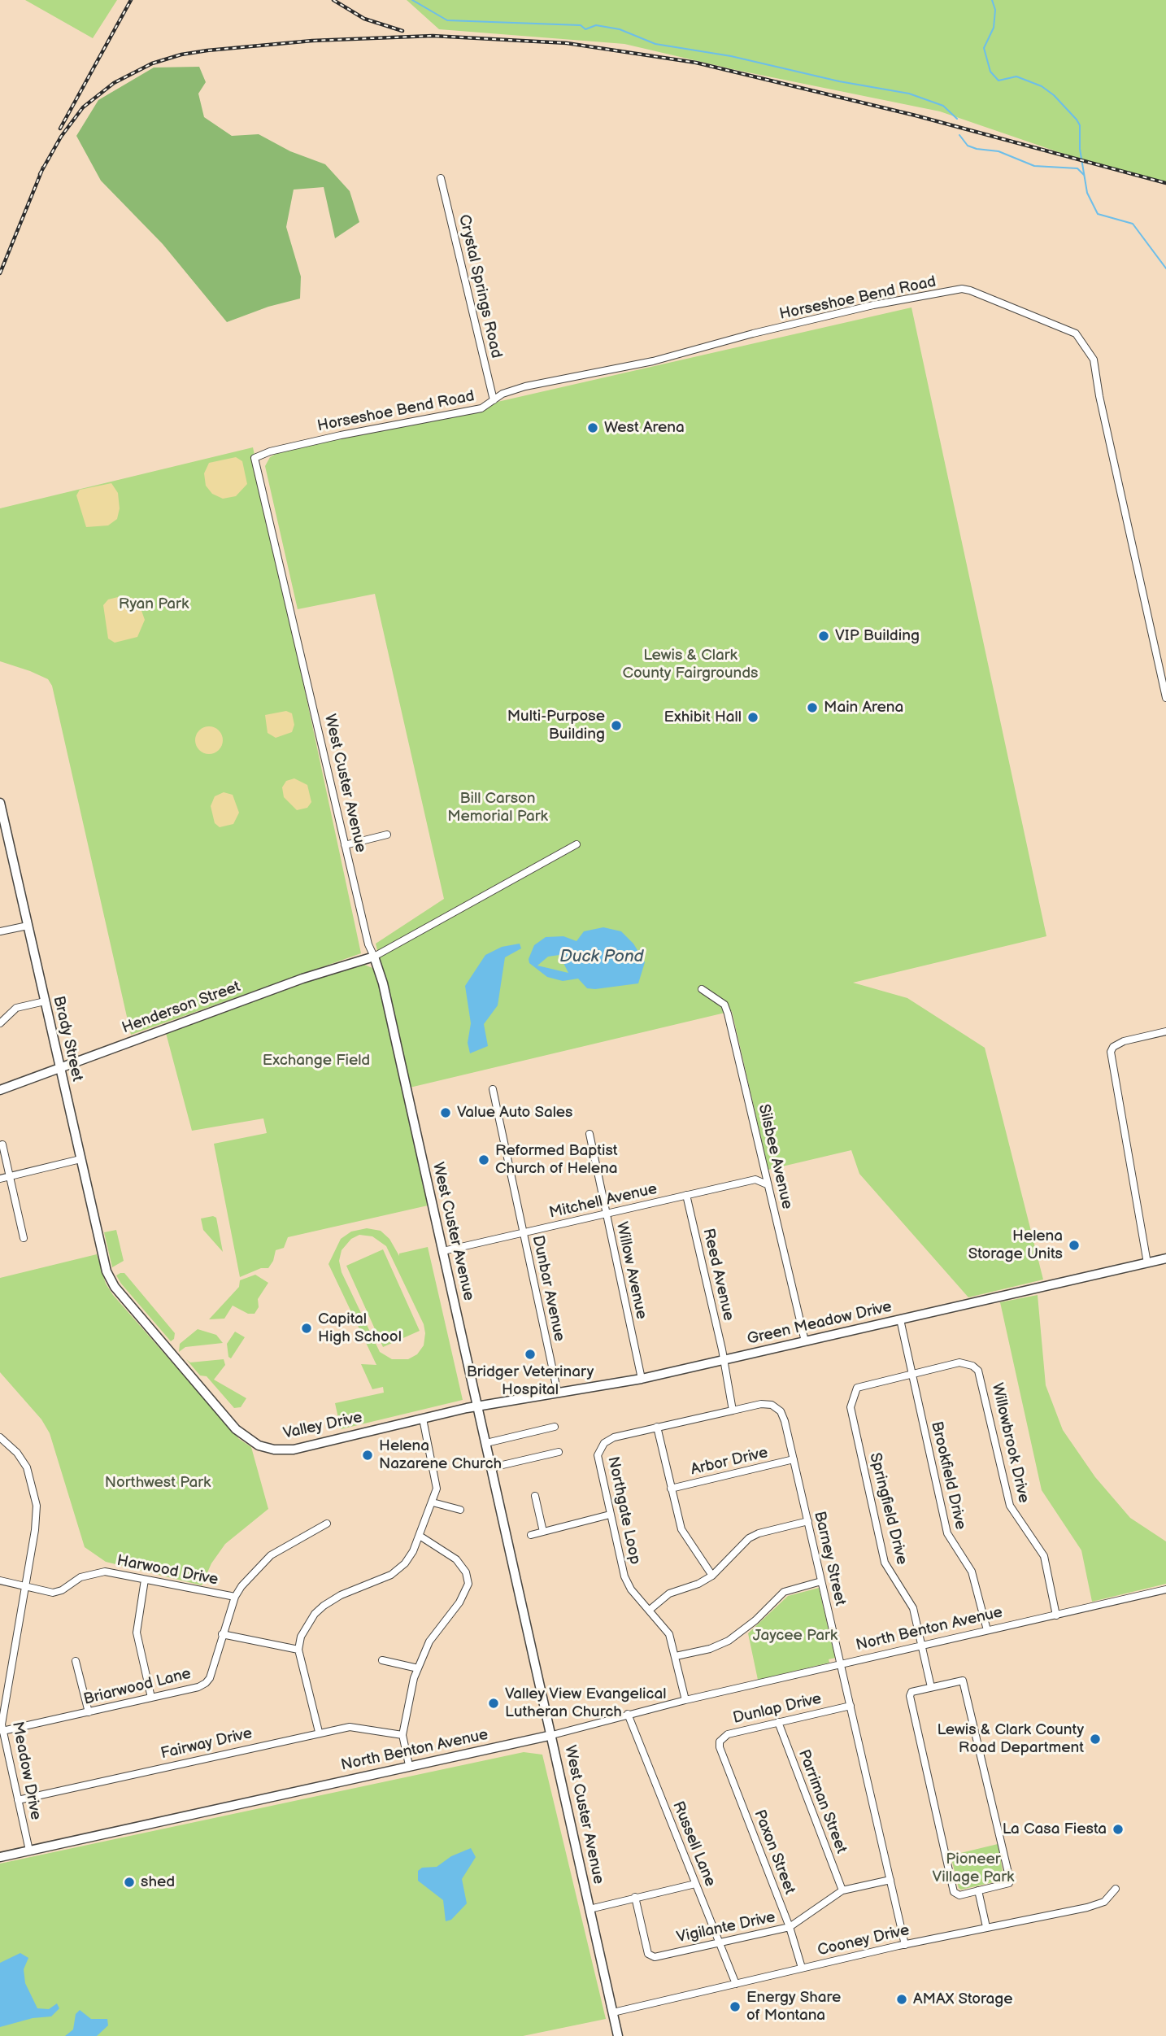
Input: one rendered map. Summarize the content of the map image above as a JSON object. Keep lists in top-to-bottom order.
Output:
{
  "streets": {
    "main road": [
      "West Custer Avenue",
      "Henderson Street",
      "Brady Street",
      "Green Meadow Drive",
      "Valley Drive",
      "North Benton Avenue"
    ],
    "street": [
      "Crystal Springs Road",
      "Horseshoe Bend Road",
      "Silsbee Avenue",
      "Mitchell Avenue",
      "Willow Avenue",
      "Reed Avenue",
      "Dunbar Avenue",
      "Willowbrook Drive",
      "Arbor Drive",
      "Brookfield Drive",
      "Springfield Drive",
      "Northgate Loop",
      "Barney Street",
      "Harwood Drive",
      "Briarwood Lane",
      "Dunlap Drive",
      "Fairway Drive",
      "Meadow Drive",
      "Parriman Street",
      "Russell Lane",
      "Paxon Street",
      "Vigilante Drive",
      "Cooney Drive"
    ]
  },
  "crossings": [
    ["Crystal Springs Road", "Horseshoe Bend Road"],
    ["Horseshoe Bend Road", "West Custer Avenue"],
    ["West Custer Avenue", "Henderson Street"],
    ["West Custer Avenue", "Mitchell Avenue"],
    ["West Custer Avenue", "Green Meadow Drive"],
    ["West Custer Avenue", "Valley Drive"],
    ["West Custer Avenue", "North Benton Avenue"],
    ["West Custer Avenue", "Cooney Drive"],
    ["Henderson Street", "Brady Street"],
    ["Brady Street", "Valley Drive"],
    ["Silsbee Avenue", "Mitchell Avenue"],
    ["Silsbee Avenue", "Green Meadow Drive"],
    ["Mitchell Avenue", "Willow Avenue"],
    ["Mitchell Avenue", "Reed Avenue"],
    ["Mitchell Avenue", "Dunbar Avenue"],
    ["Willow Avenue", "Green Meadow Drive"],
    ["Reed Avenue", "Green Meadow Drive"],
    ["Dunbar Avenue", "Green Meadow Drive"],
    ["Green Meadow Drive", "Valley Drive"],
    ["Green Meadow Drive", "Brookfield Drive"],
    ["Willowbrook Drive", "Brookfield Drive"],
    ["Willowbrook Drive", "Springfield Drive"],
    ["Willowbrook Drive", "North Benton Avenue"],
    ["Arbor Drive", "Barney Street"],
    ["Brookfield Drive", "Springfield Drive"],
    ["Brookfield Drive", "North Benton Avenue"],
    ["Springfield Drive", "North Benton Avenue"],
    ["Northgate Loop", "Barney Street"],
    ["Northgate Loop", "North Benton Avenue"],
    ["Barney Street", "North Benton Avenue"],
    ["Barney Street", "Dunlap Drive"],
    ["Barney Street", "Vigilante Drive"],
    ["Barney Street", "Cooney Drive"],
    ["Harwood Drive", "Briarwood Lane"],
    ["Harwood Drive", "Meadow Drive"],
    ["North Benton Avenue", "Meadow Drive"],
    ["North Benton Avenue", "Russell Lane"],
    ["Briarwood Lane", "Meadow Drive"],
    ["Dunlap Drive", "Parriman Street"],
    ["Dunlap Drive", "Paxon Street"],
    ["Fairway Drive", "Meadow Drive"],
    ["Parriman Street", "Vigilante Drive"],
    ["Russell Lane", "Vigilante Drive"],
    ["Russell Lane", "Cooney Drive"],
    ["Paxon Street", "Vigilante Drive"],
    ["Paxon Street", "Cooney Drive"]
  ],
  "water": ["Duck Pond"],
  "parks": [
    "Ryan Park",
    "Lewis & Clark County Fairgrounds",
    "Bill Carson Memorial Park",
    "Exchange Field",
    "Northwest Park",
    "Jaycee Park",
    "Pioneer Village Park"
  ],
  "places": [
    "West Arena",
    "VIP Building",
    "Main Arena",
    "Exhibit Hall",
    "Multi-Purpose Building",
    "Value Auto Sales",
    "Reformed Baptist Church of Helena",
    "Helena Storage Units",
    "Capital High School",
    "Bridger Veterinary Hospital",
    "Helena Nazarene Church",
    "Valley View Evangelical Lutheran Church",
    "Lewis & Clark County Road Department",
    "La Casa Fiesta",
    "shed",
    "AMAX Storage",
    "Energy Share of Montana"
  ]
}
